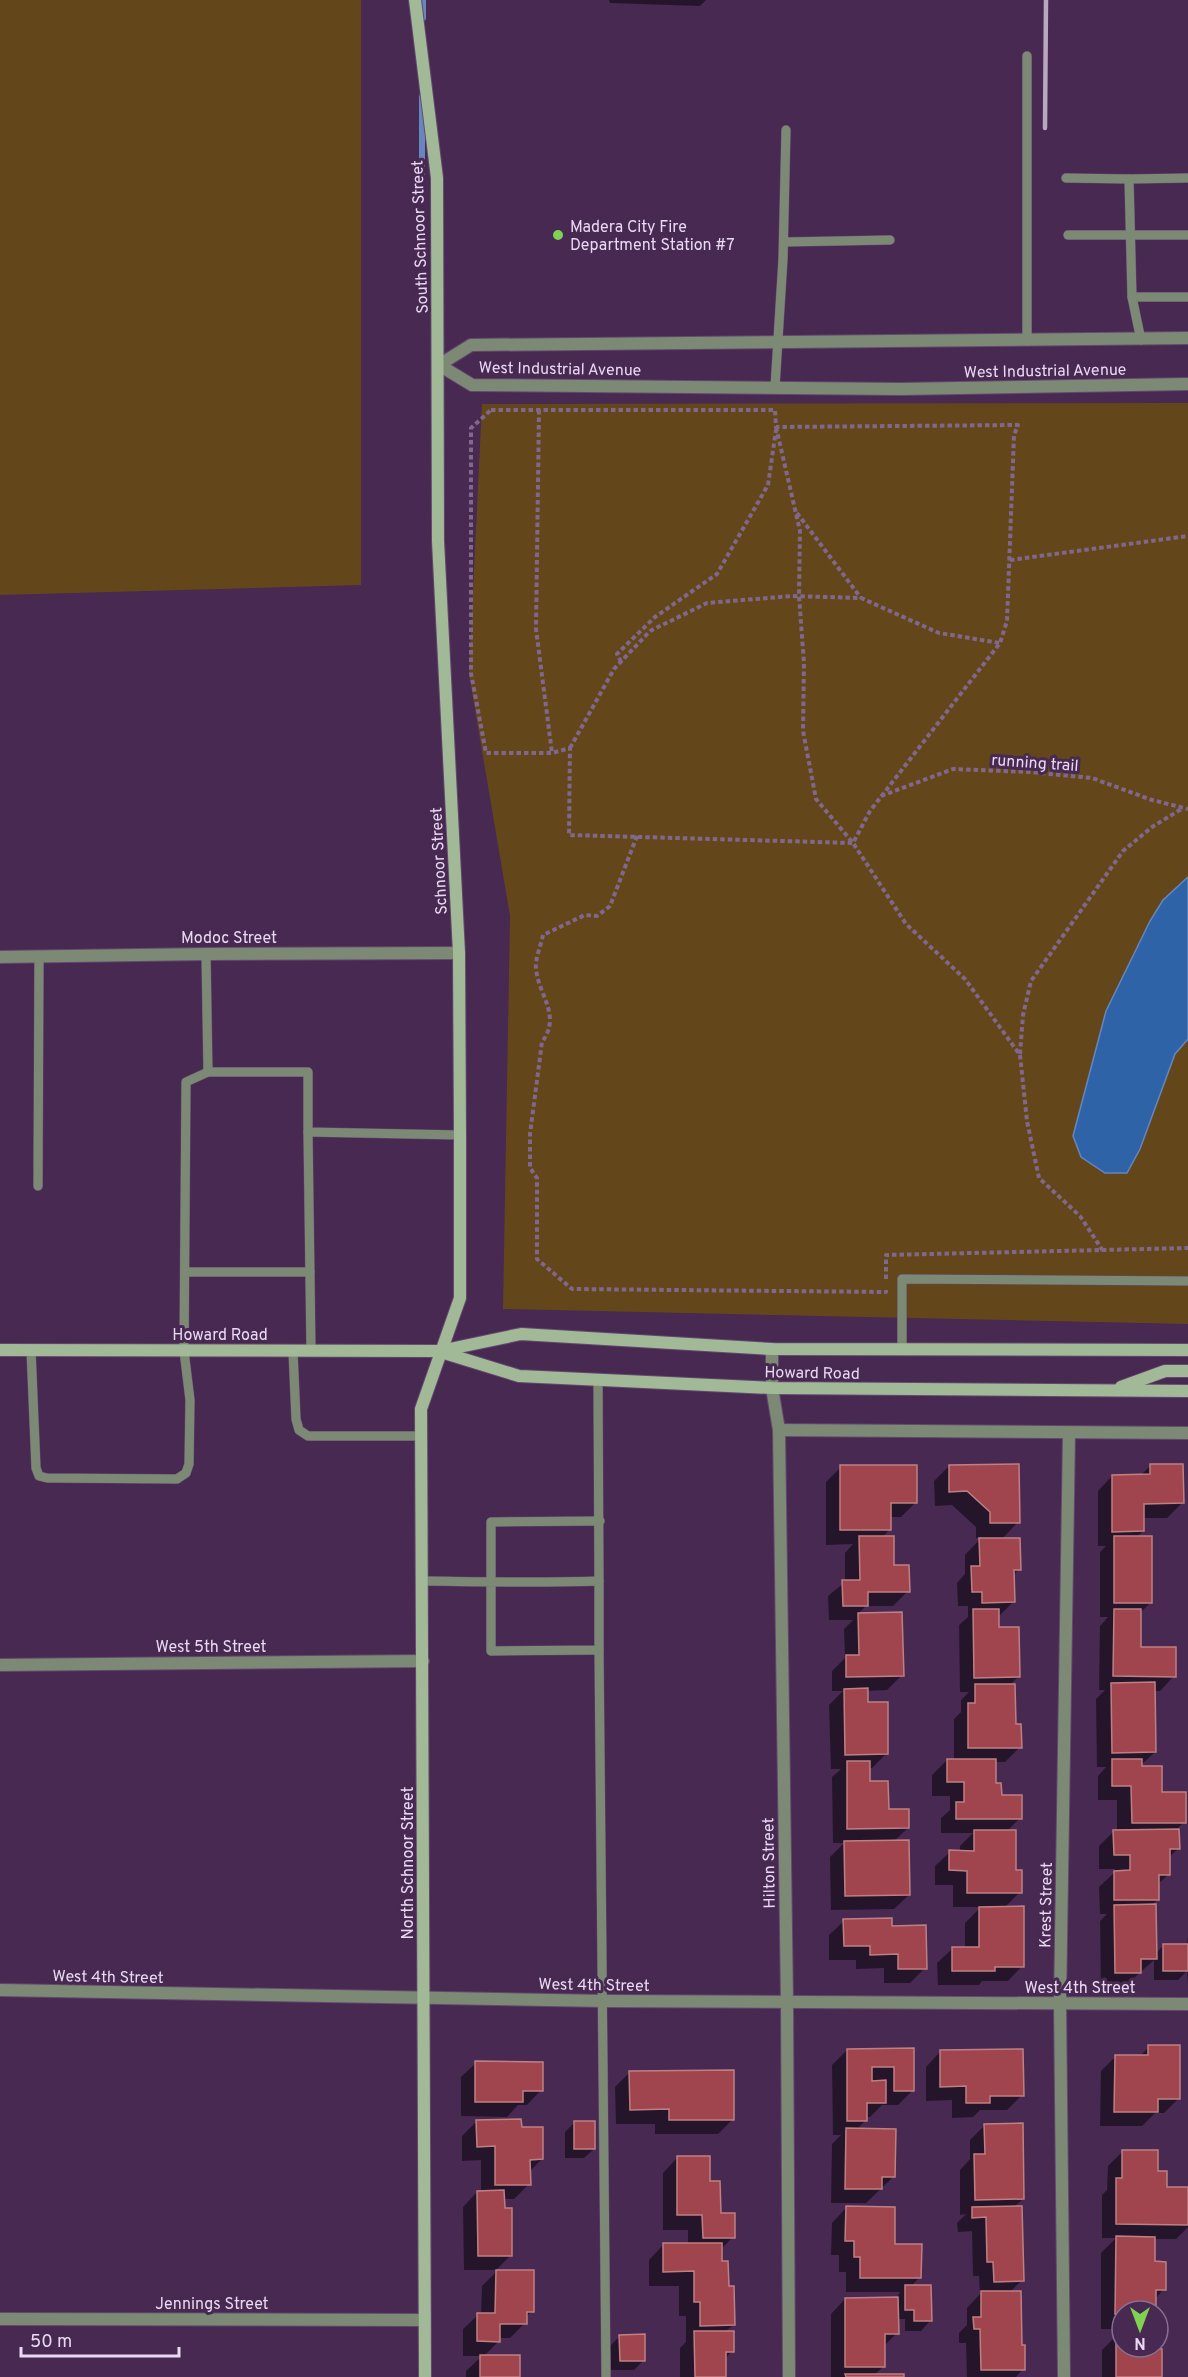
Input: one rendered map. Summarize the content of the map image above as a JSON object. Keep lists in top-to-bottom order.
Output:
{
  "streets": {
    "street": [
      "South Schnoor Street",
      "West Industrial Avenue",
      "Schnoor Street",
      "Modoc Street",
      "Howard Road",
      "West 5th Street",
      "North Schnoor Street",
      "Hilton Street",
      "Krest Street",
      "West 4th Street",
      "Jennings Street"
    ],
    "path": ["running trail"]
  },
  "crossings": [
    ["South Schnoor Street", "West Industrial Avenue"],
    ["South Schnoor Street", "Schnoor Street"],
    ["West Industrial Avenue", "Schnoor Street"],
    ["Schnoor Street", "Modoc Street"],
    ["Schnoor Street", "Howard Road"],
    ["Schnoor Street", "North Schnoor Street"],
    ["Howard Road", "North Schnoor Street"],
    ["Howard Road", "Hilton Street"],
    ["West 5th Street", "North Schnoor Street"],
    ["North Schnoor Street", "West 4th Street"],
    ["North Schnoor Street", "Jennings Street"],
    ["Hilton Street", "West 4th Street"],
    ["Krest Street", "West 4th Street"]
  ],
  "places": ["Madera City Fire Department Station #7"],
  "scale_bar": "50 m",
  "north": "bottom"
}
